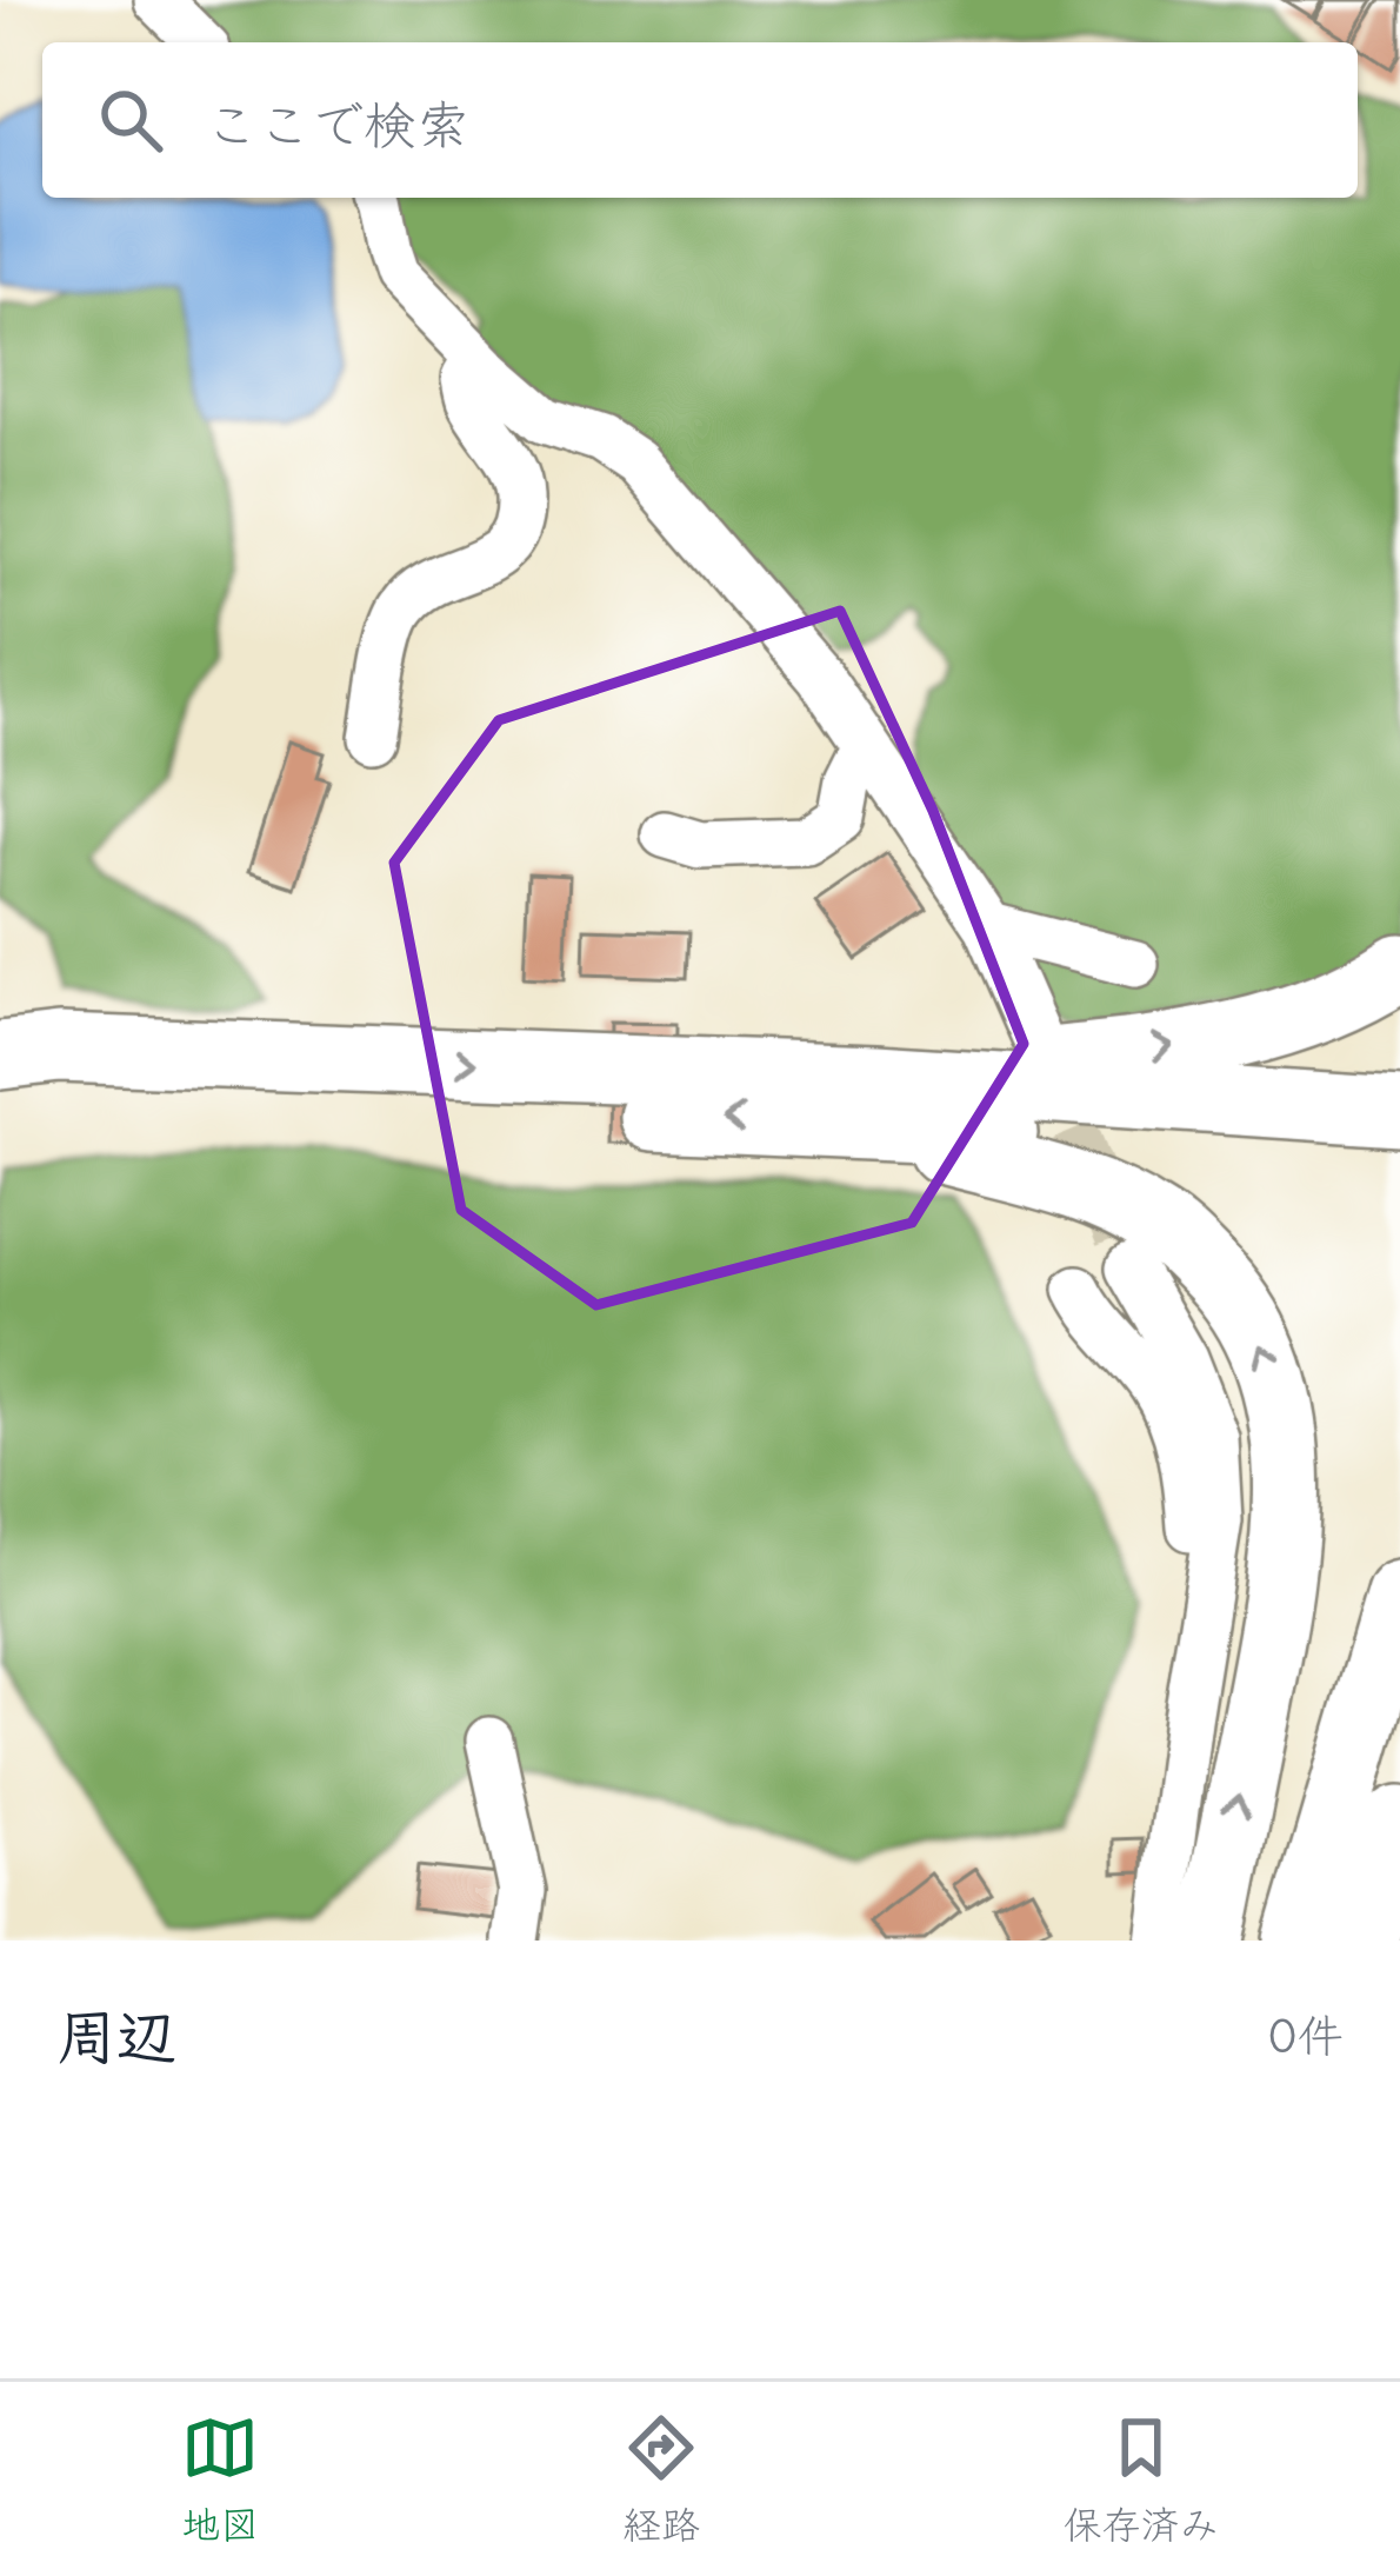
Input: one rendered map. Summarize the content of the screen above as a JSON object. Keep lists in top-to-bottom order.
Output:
{
  "page": {
    "search": "ここで検索",
    "heading": ["周辺", "0件"],
    "nav": ["地図", "経路", "保存済み"]
  }
}
